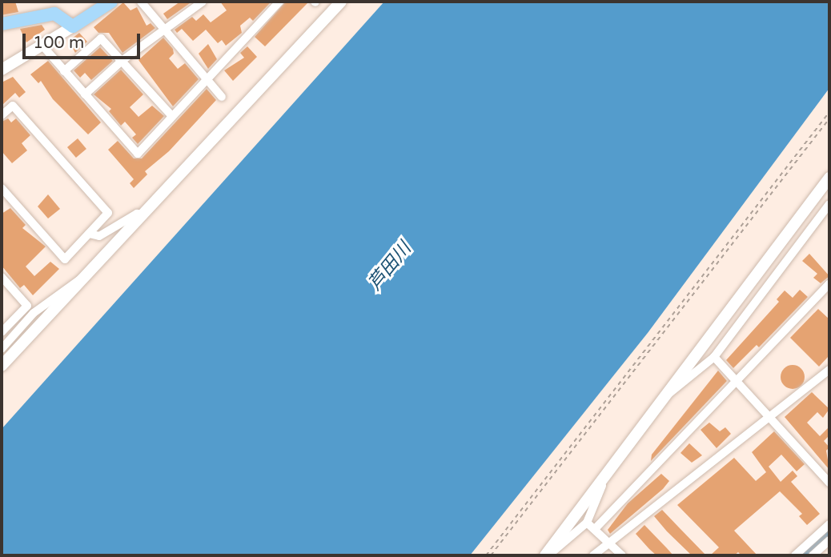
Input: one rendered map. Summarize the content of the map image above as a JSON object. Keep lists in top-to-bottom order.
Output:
{
  "water": ["芦田川"],
  "scale_bar": "100 m"
}
